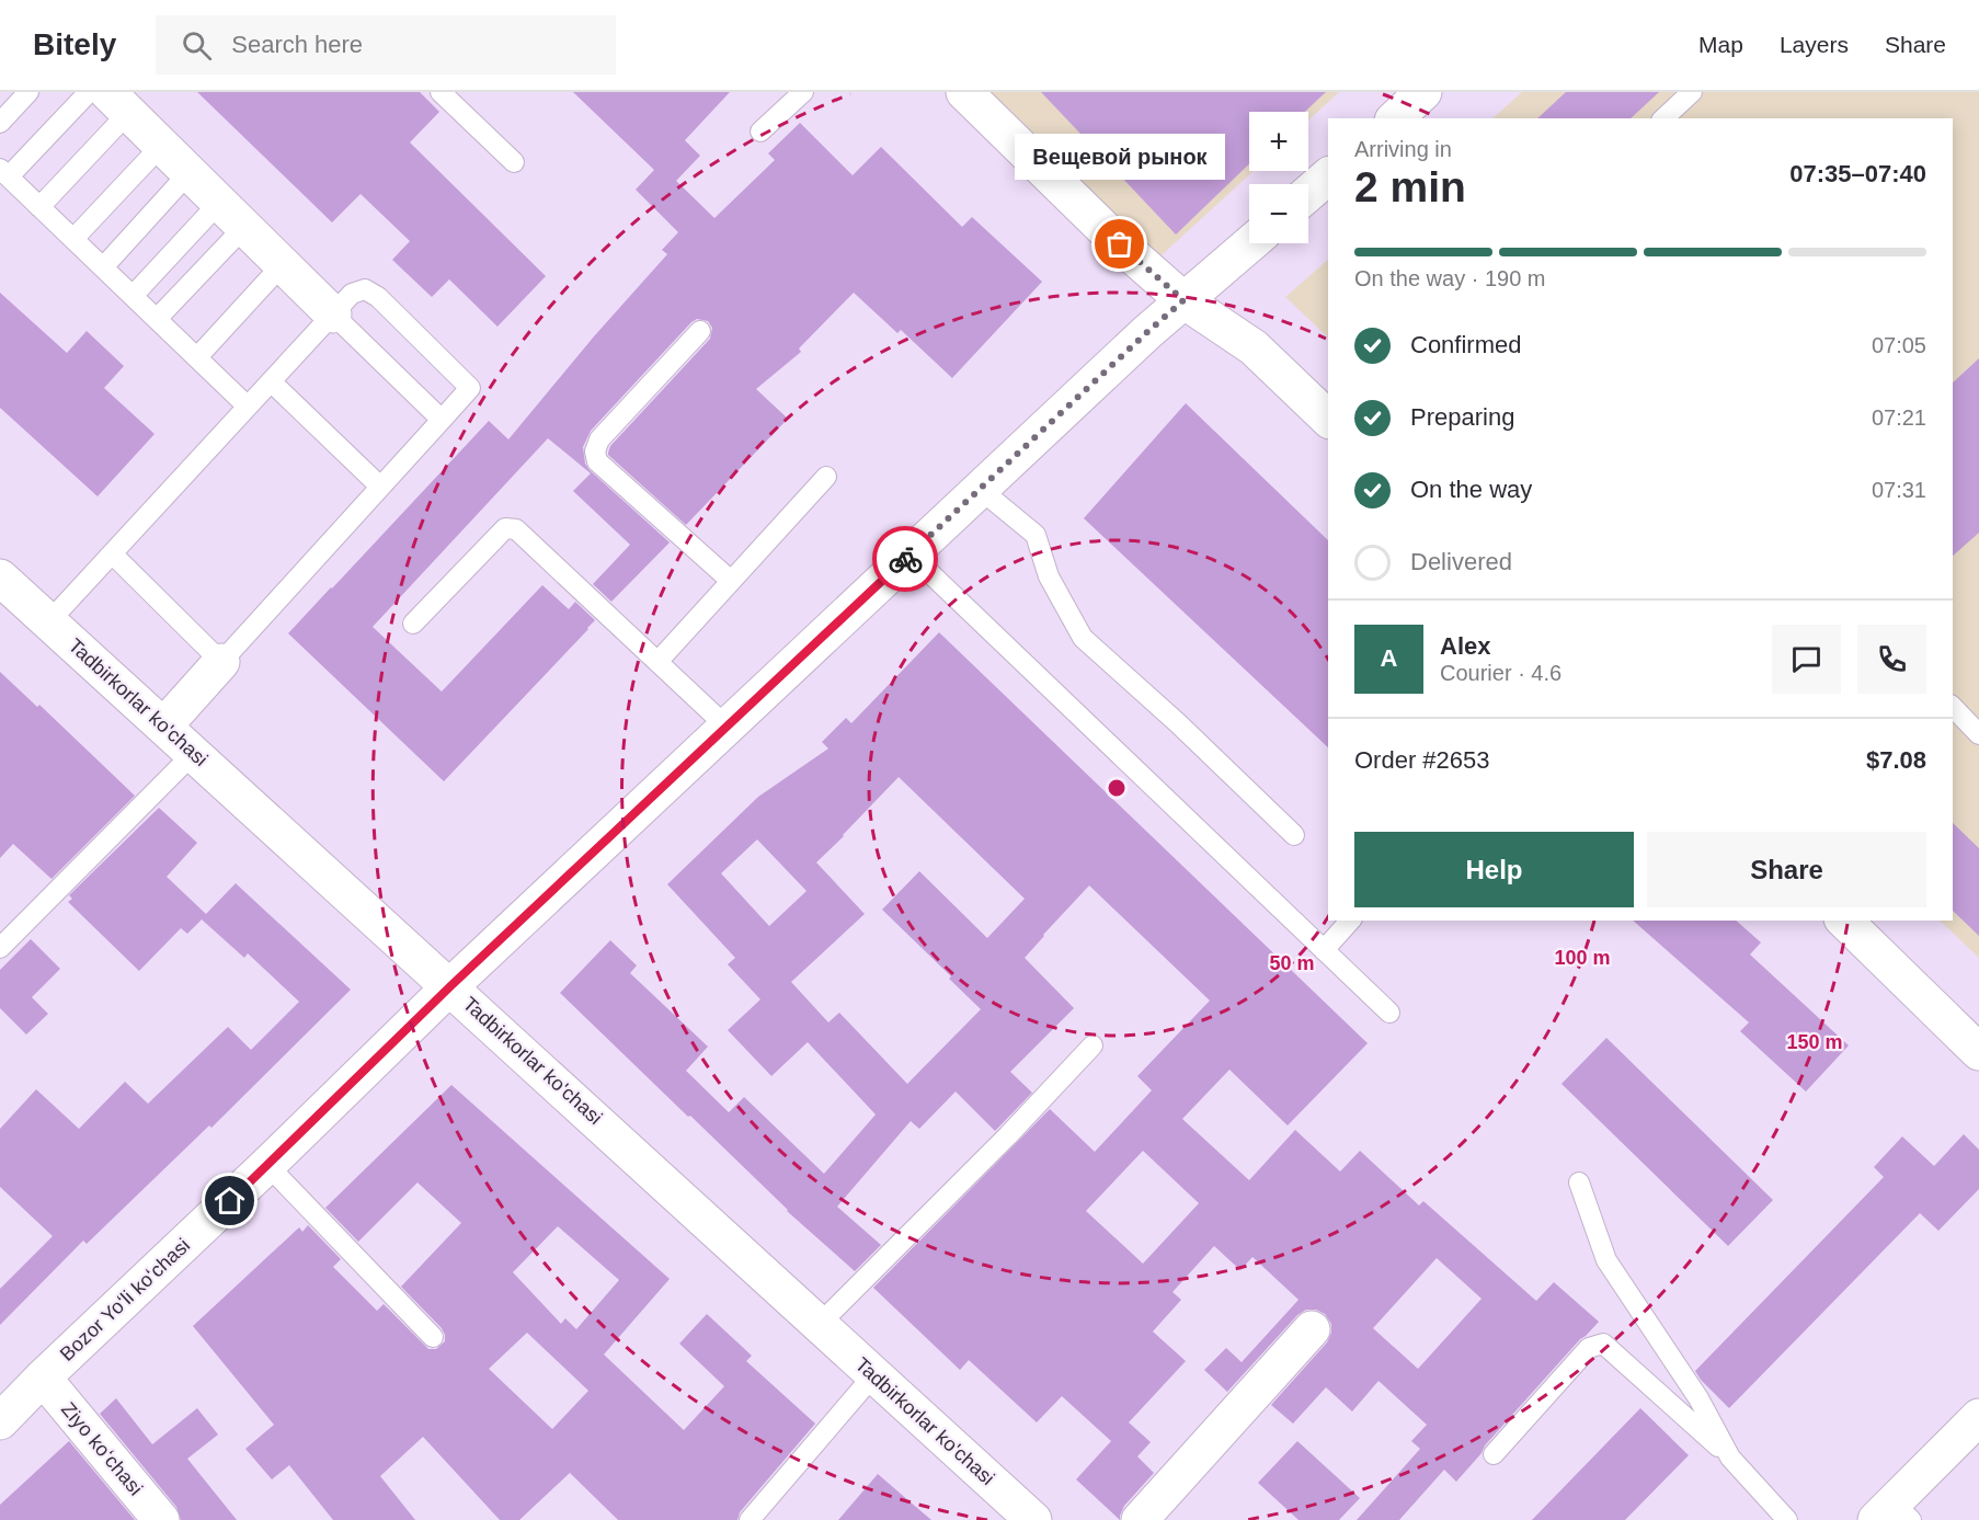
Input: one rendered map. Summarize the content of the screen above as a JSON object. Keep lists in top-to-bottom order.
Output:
{
  "streets": {
    "street": ["Tadbirkorlar ko'chasi", "Bozor Yoʻli koʻchasi", "Ziyo koʻchasi"]
  },
  "crossings": [
    ["Tadbirkorlar ko'chasi", "Bozor Yoʻli koʻchasi"],
    ["Bozor Yoʻli koʻchasi", "Ziyo koʻchasi"]
  ],
  "places": ["Вещевой рынок"],
  "page": {
    "header": "Bitely",
    "search": "Search here",
    "nav": ["Map", "Layers", "Share"],
    "map_buttons": ["+", "−"],
    "heading": ["2 min", "Arriving in", "07:35–07:40"],
    "panel": [
      "Alex",
      "Courier · 4.6",
      "Order #2653",
      "$7.08"
    ],
    "bubble": "Вещевой рынок",
    "bar": "On the way · 190 m",
    "list": [
      ["Confirmed", "07:05"],
      ["Preparing", "07:21"],
      ["On the way", "07:31"],
      "Delivered"
    ],
    "round": "A",
    "buttons": ["Help", "Share"]
  },
  "rings": ["100 m", "50 m", "150 m"]
}
